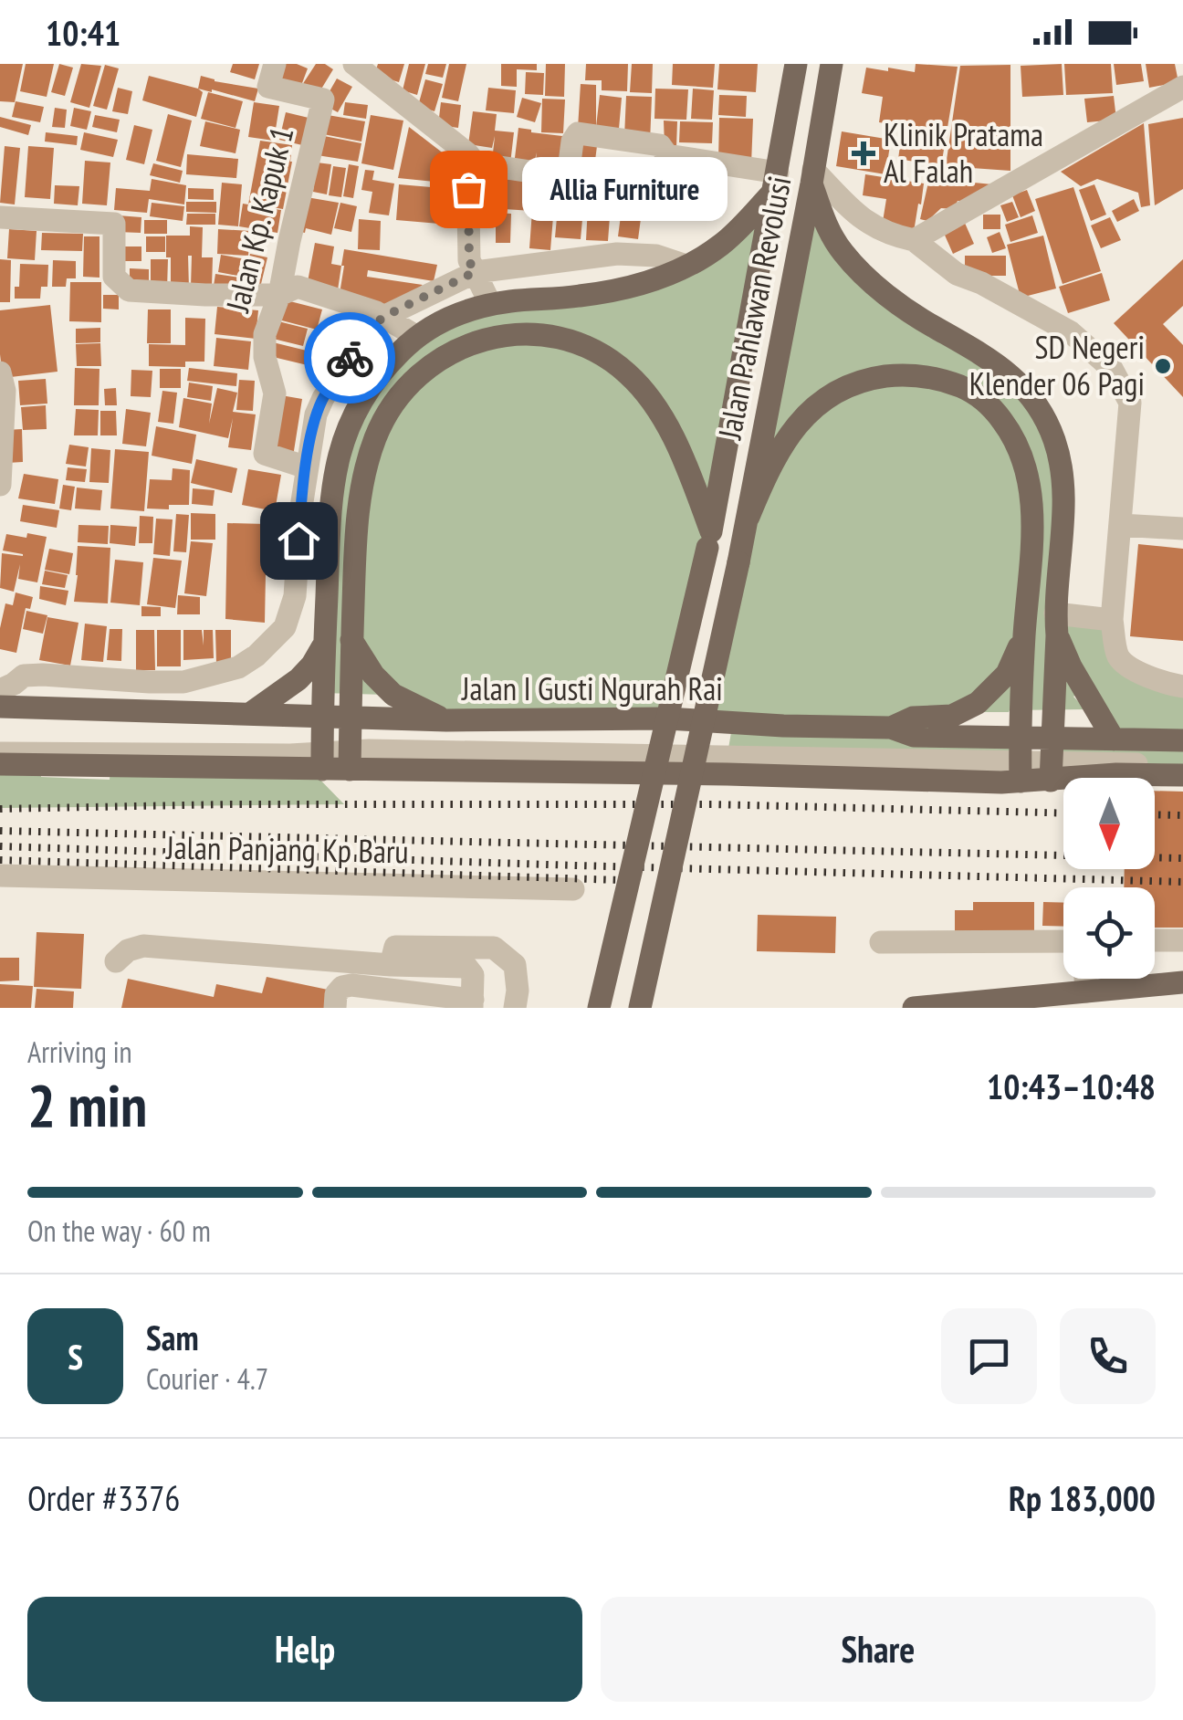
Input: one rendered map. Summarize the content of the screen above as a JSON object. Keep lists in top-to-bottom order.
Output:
{
  "streets": {
    "main road": ["Jalan Pahlawan Revolusi", "Jalan I Gusti Ngurah Rai"],
    "street": ["Jalan Kp. Kapuk 1", "Jalan Panjang Kp Baru"]
  },
  "crossings": [
    ["Jalan Pahlawan Revolusi", "Jalan I Gusti Ngurah Rai"]
  ],
  "places": {
    "health": ["Klinik Pratama Al Falah"],
    "other": ["Allia Furniture", "SD Negeri Klender 06 Pagi"]
  },
  "north": "bottom",
  "page": {
    "status": "10:41",
    "bubble": "Allia Furniture",
    "heading": ["2 min", "Arriving in", "10:43–10:48"],
    "panel": [
      "Sam",
      "Courier · 4.7",
      "Order #3376",
      "Rp 183,000"
    ],
    "bar": "On the way · 60 m",
    "round": "S",
    "buttons": ["Help", "Share"]
  }
}
